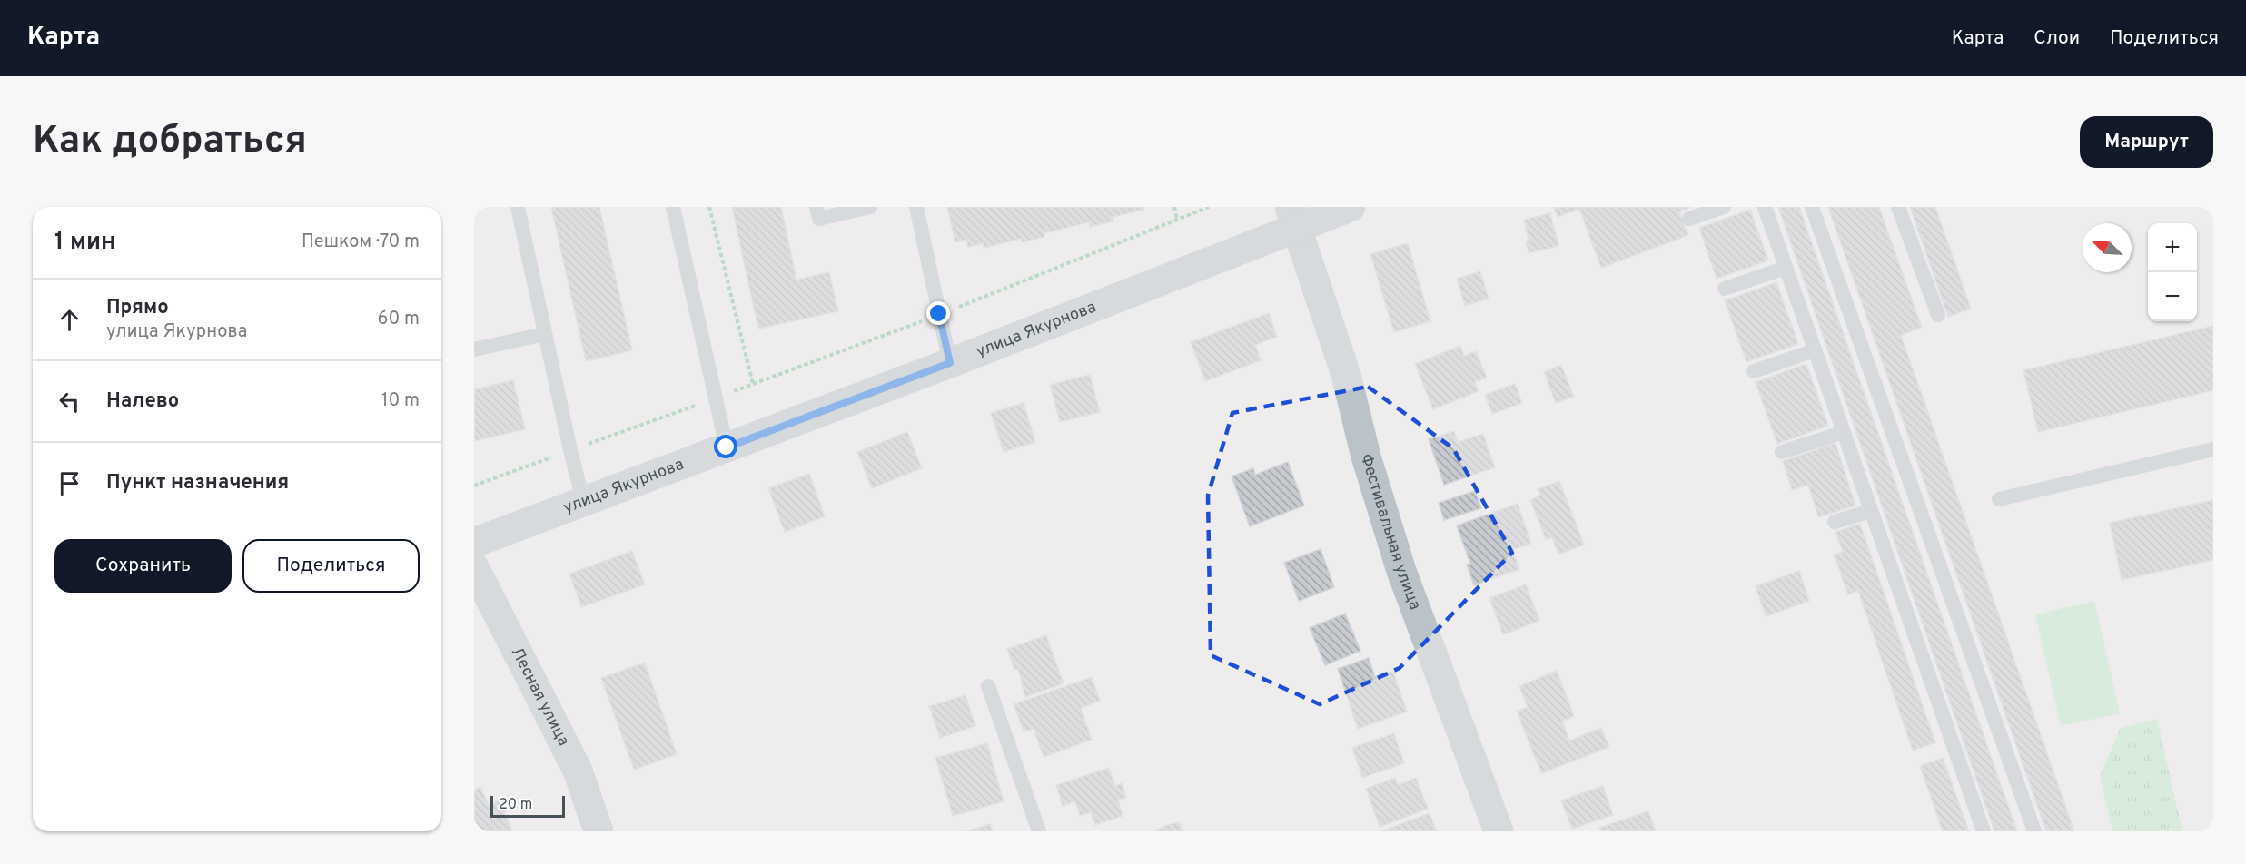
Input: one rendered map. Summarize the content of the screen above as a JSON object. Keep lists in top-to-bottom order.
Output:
{
  "streets": {
    "street": ["улица Якурнова", "Фестивальная улица", "Лесная улица"]
  },
  "crossings": [
    ["улица Якурнова", "Фестивальная улица"]
  ],
  "scale_bar": "20 m",
  "north": "top left",
  "page": {
    "header": "Карта",
    "nav": ["Карта", "Слои", "Поделиться"],
    "buttons": [
      "Маршрут",
      ["Сохранить", "Поделиться"]
    ],
    "title": "Как добраться",
    "heading": ["1 мин", "Пешком · 70 m"],
    "map_buttons": ["+", "−"],
    "list": [
      ["Прямо", "улица Якурнова", "60 m"],
      ["Налево", "10 m"],
      "Пункт назначения"
    ],
    "scale": "20 m"
  }
}
